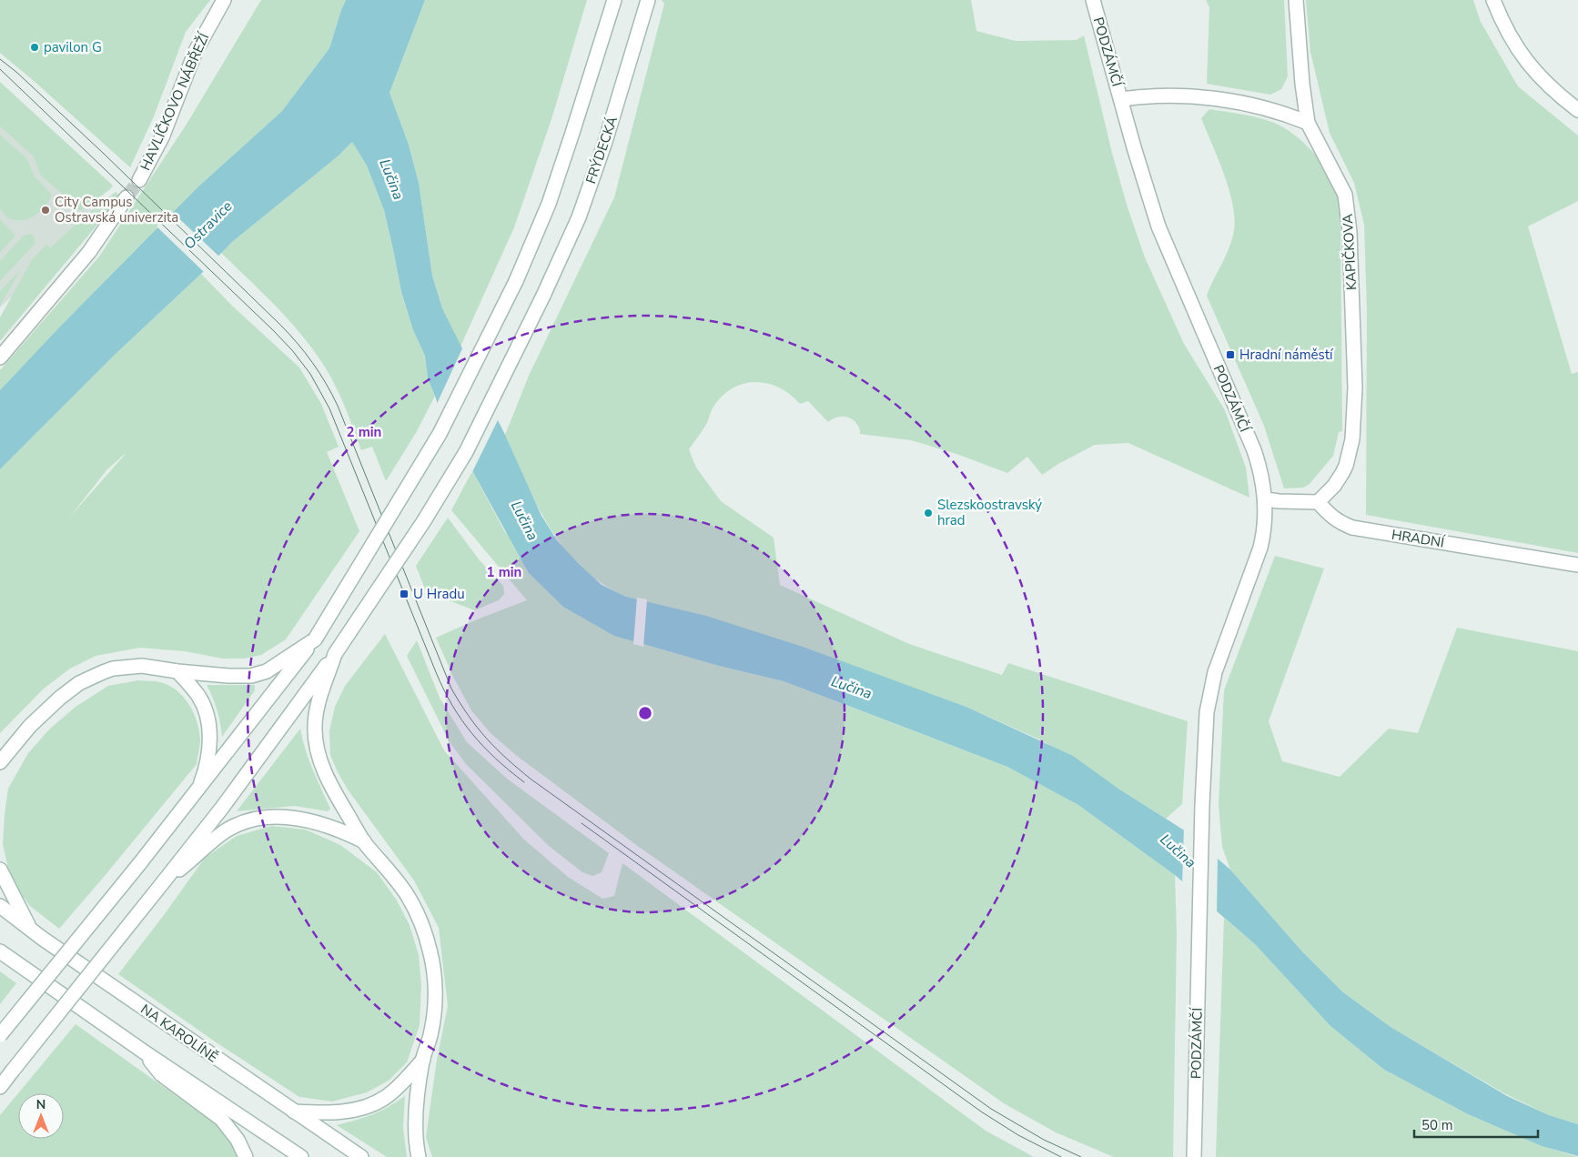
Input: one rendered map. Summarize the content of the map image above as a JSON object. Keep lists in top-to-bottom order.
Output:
{
  "streets": {
    "main road": [
      "PODZÁMČÍ",
      "HAVLÍČKOVO NÁBŘEŽÍ",
      "FRÝDECKÁ",
      "KAPIČKOVA",
      "HRADNÍ",
      "NA KAROLÍNĚ"
    ]
  },
  "crossings": [
    ["KAPIČKOVA", "HRADNÍ"]
  ],
  "water": ["Lučina", "Ostravice"],
  "places": {
    "other": ["pavilon G", "City Campus Ostravská univerzita", "Slezskoostravský hrad"],
    "transit": ["Hradní náměstí", "U Hradu"]
  },
  "scale_bar": "50 m",
  "north": "top",
  "rings": ["2 min", "1 min"]
}
